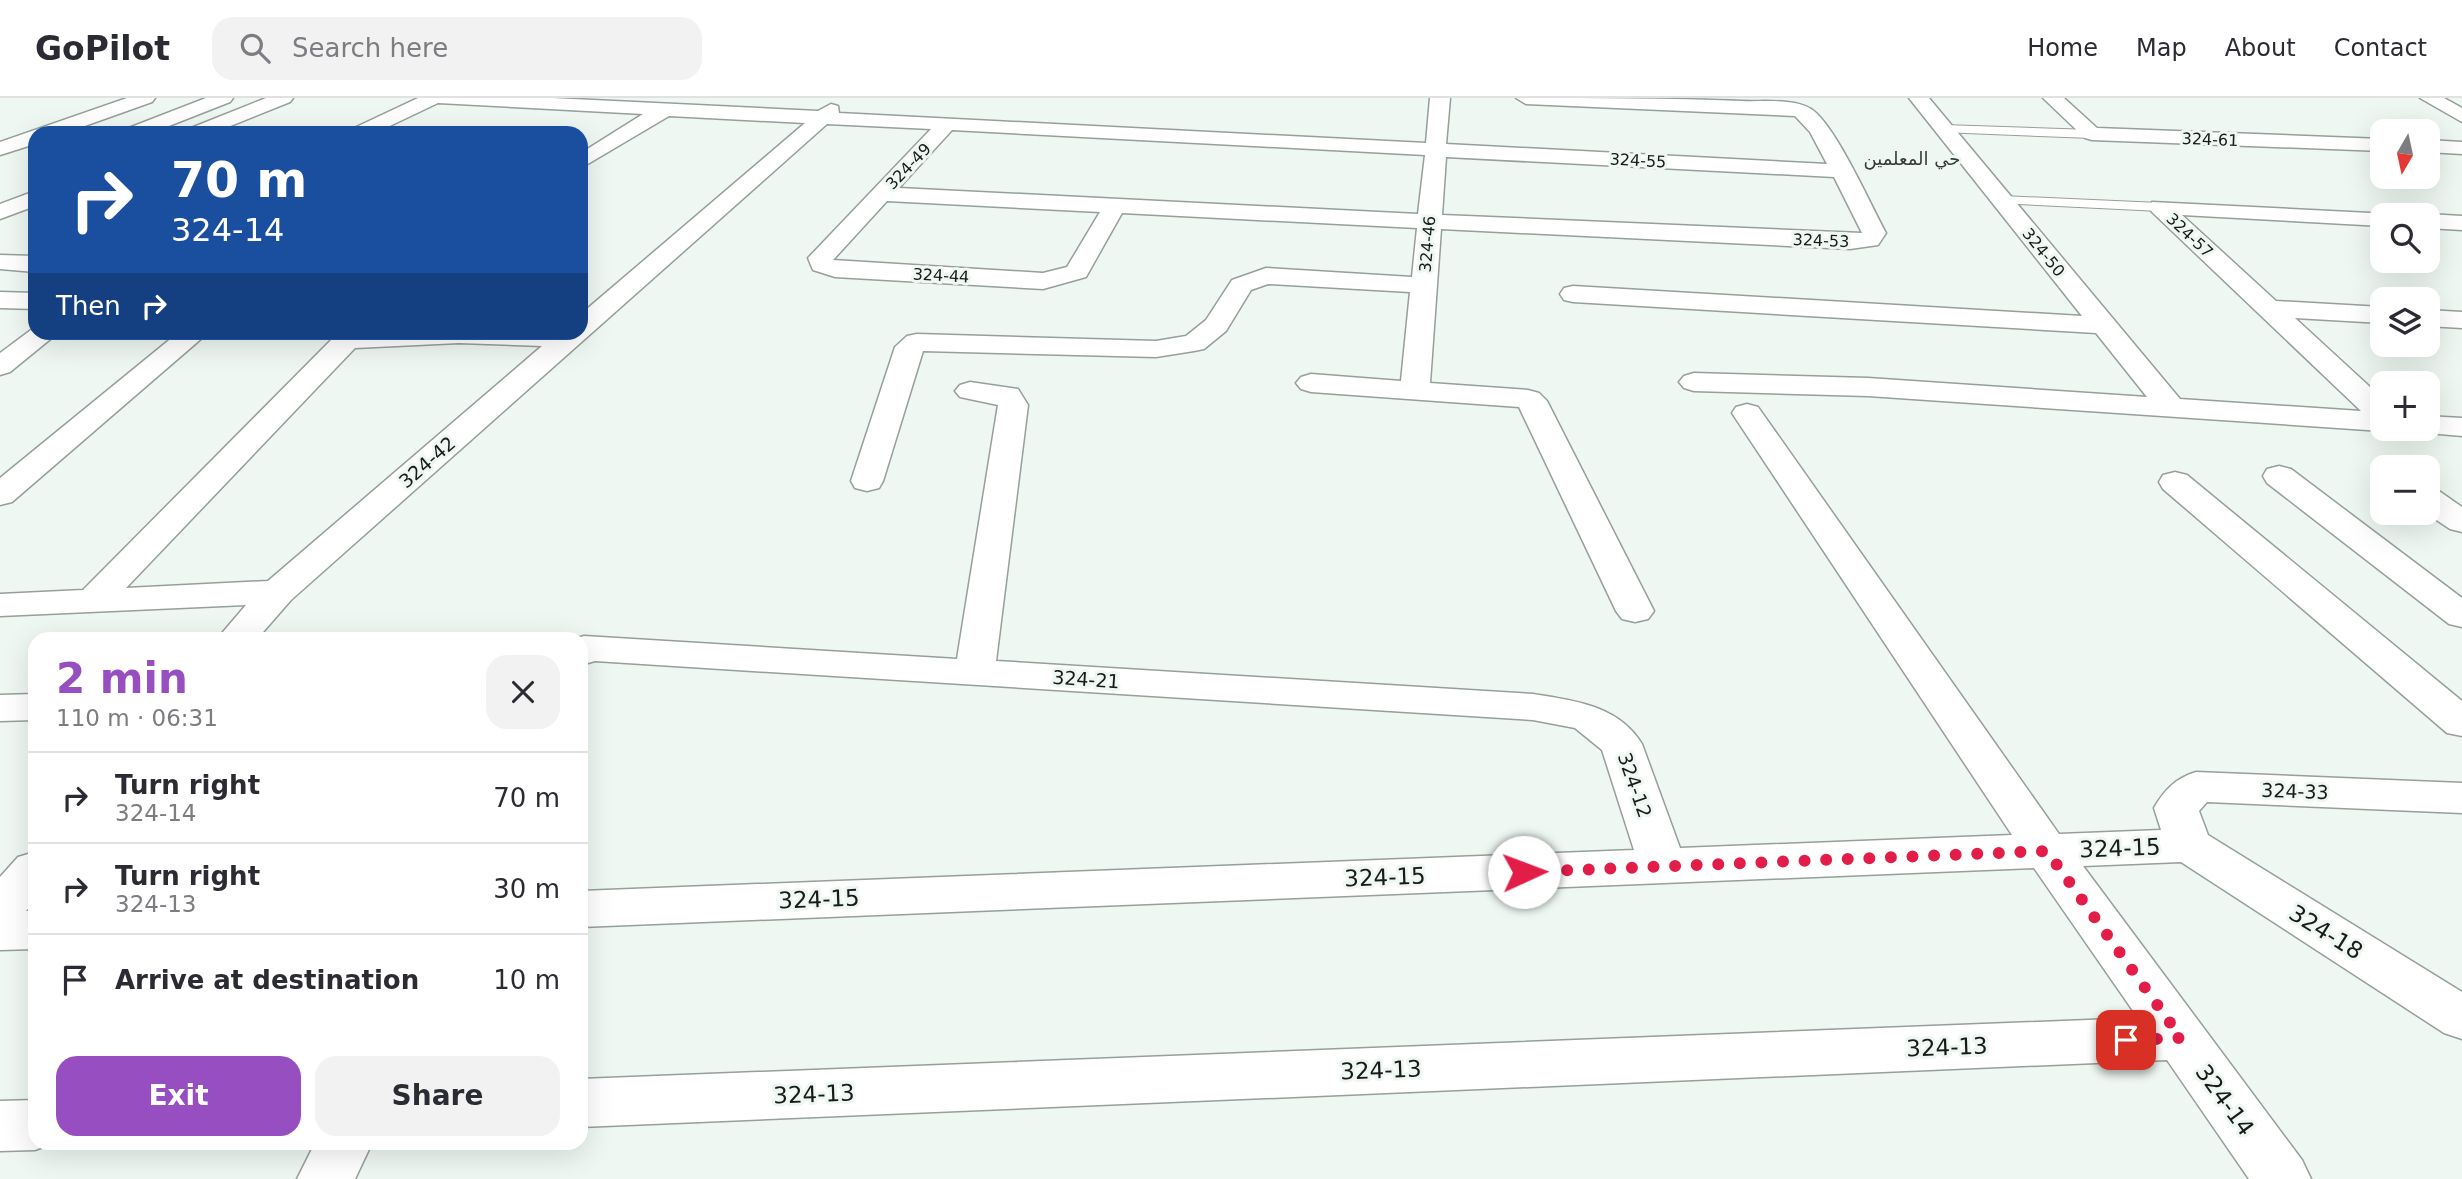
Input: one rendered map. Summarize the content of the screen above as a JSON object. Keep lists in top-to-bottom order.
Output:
{
  "streets": {
    "street": [
      "324-61",
      "324-55",
      "324-49",
      "324-57",
      "324-53",
      "324-46",
      "324-50",
      "324-44",
      "324-42",
      "324-21",
      "324-12",
      "324-33",
      "324-15",
      "324-18",
      "324-13",
      "324-14"
    ]
  },
  "crossings": [
    ["324-55", "324-53"],
    ["324-55", "324-46"],
    ["324-49", "324-53"],
    ["324-49", "324-46"],
    ["324-49", "324-44"],
    ["324-53", "324-46"],
    ["324-21", "324-12"],
    ["324-12", "324-15"],
    ["324-33", "324-15"],
    ["324-33", "324-18"],
    ["324-15", "324-18"],
    ["324-15", "324-14"],
    ["324-13", "324-14"]
  ],
  "districts": ["حي المعلمين"],
  "north": "bottom",
  "page": {
    "header": "GoPilot",
    "search": "Search here",
    "nav": [
      "Home",
      "Map",
      "About",
      "Contact"
    ],
    "map_buttons": ["+", "−"],
    "turn": ["70 m", "324-14"],
    "then": "Then",
    "heading": ["2 min", "110 m · 06:31"],
    "list": [
      {
        "name": "Turn right",
        "note": "324-14",
        "value": "70 m"
      },
      {
        "name": "Turn right",
        "note": "324-13",
        "value": "30 m"
      },
      {
        "name": "Arrive at destination",
        "value": "10 m"
      }
    ],
    "buttons": ["Exit", "Share"]
  }
}
